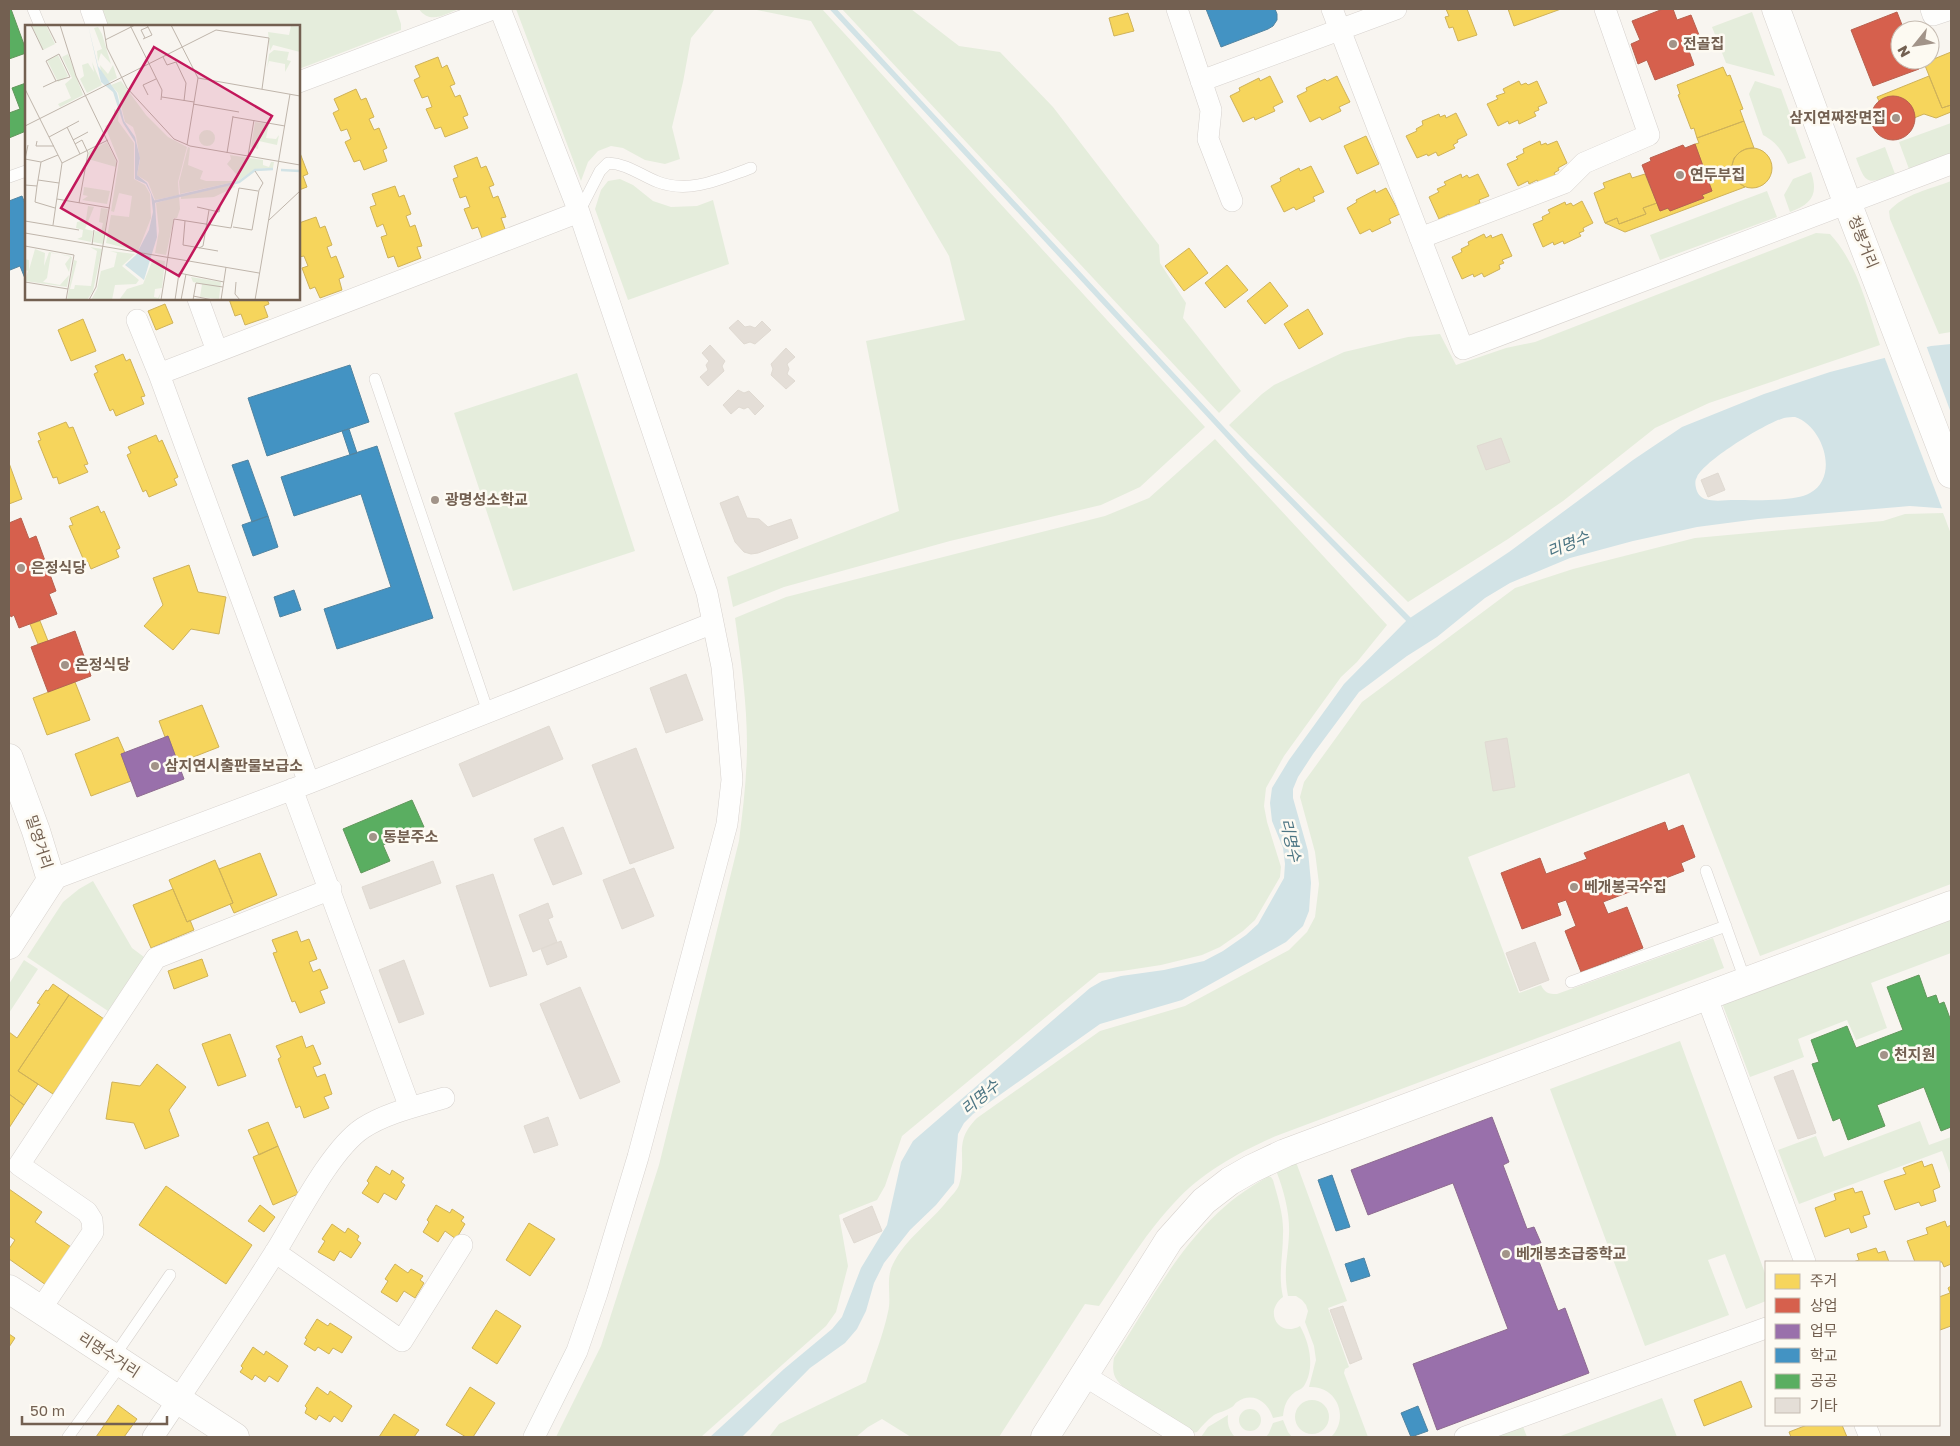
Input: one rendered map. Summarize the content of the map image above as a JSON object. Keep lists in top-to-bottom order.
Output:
{
  "streets": {
    "street": ["청봉거리", "밀영거리", "리명수거리"]
  },
  "water": ["리명수"],
  "places": [
    "전골집",
    "삼지연짜장면집",
    "연두부집",
    "광명성소학교",
    "은정식당",
    "온정식당",
    "삼지연시출판물보급소",
    "동분주소",
    "베개봉국수집",
    "천지원",
    "베개봉초급중학교"
  ],
  "legend": [
    "주거",
    "상업",
    "업무",
    "학교",
    "공공",
    "기타"
  ],
  "scale_bar": "50 m",
  "north": "bottom left"
}
